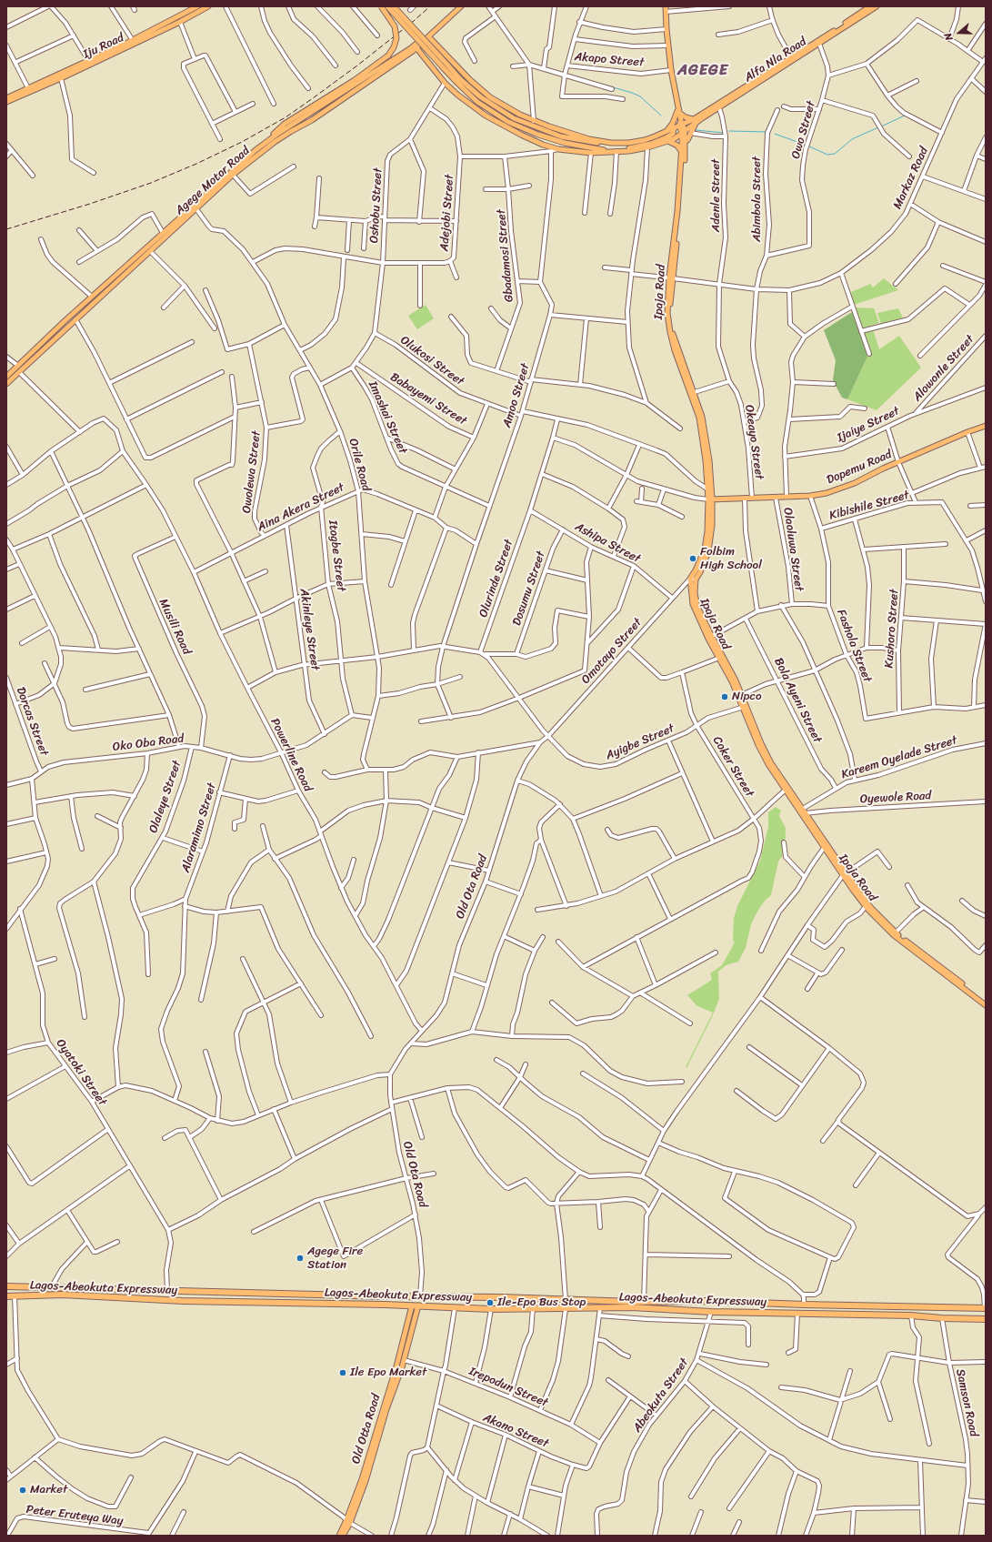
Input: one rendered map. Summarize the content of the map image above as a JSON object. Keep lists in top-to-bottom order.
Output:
{
  "streets": {
    "highway": ["Lagos-Abeokuta Expressway"],
    "main road": [
      "Iju Road",
      "Alfa Nla Road",
      "Agege Motor Road",
      "Ipaja Road",
      "Dopemu Road",
      "Old Otta Road"
    ],
    "street": [
      "Akapo Street",
      "Owo Street",
      "Markaz Road",
      "Adenle Street",
      "Abimbola Street",
      "Oshobu Street",
      "Adejobi Street",
      "Gbadamosi Street",
      "Olukosi Street",
      "Alowonle Street",
      "Amoo Street",
      "Babayemi Street",
      "Imashai Street",
      "Ijaiye Street",
      "Okeayo Street",
      "Orile Road",
      "Owolewa Street",
      "Kibishile Street",
      "Aina Akera Street",
      "Ashipa Street",
      "Olaoluwa Street",
      "Itogbe Street",
      "Olurinde Street",
      "Dosumu Street",
      "Musili Road",
      "Kushoro Street",
      "Akinleye Street",
      "Fashola Street",
      "Omotayo Street",
      "Bola Ayeni Street",
      "Dorcas Street",
      "Ayigbe Street",
      "Oko Oba Road",
      "Powerline Road",
      "Kareem Oyelade Street",
      "Coker Street",
      "Olaleye Street",
      "Oyewole Road",
      "Alaramimo Street",
      "Old Ota Road",
      "Oyatoki Street",
      "Irepodun Street",
      "Abeokuta Street",
      "Samson Road",
      "Akano Street",
      "Peter Eruteya Way"
    ]
  },
  "crossings": [
    ["Akapo Street", "Ipaja Road"],
    ["Alfa Nla Road", "Owo Street"],
    ["Alfa Nla Road", "Adenle Street"],
    ["Alfa Nla Road", "Ipaja Road"],
    ["Owo Street", "Abimbola Street"],
    ["Markaz Road", "Adenle Street"],
    ["Markaz Road", "Abimbola Street"],
    ["Markaz Road", "Ipaja Road"],
    ["Markaz Road", "Okeayo Street"],
    ["Agege Motor Road", "Orile Road"],
    ["Adenle Street", "Okeayo Street"],
    ["Abimbola Street", "Okeayo Street"],
    ["Oshobu Street", "Adejobi Street"],
    ["Oshobu Street", "Olukosi Street"],
    ["Adejobi Street", "Orile Road"],
    ["Ipaja Road", "Olukosi Street"],
    ["Ipaja Road", "Dopemu Road"],
    ["Ipaja Road", "Omotayo Street"],
    ["Ipaja Road", "Ayigbe Street"],
    ["Ipaja Road", "Kareem Oyelade Street"],
    ["Ipaja Road", "Oyewole Road"],
    ["Olukosi Street", "Amoo Street"],
    ["Olukosi Street", "Olurinde Street"],
    ["Alowonle Street", "Ijaiye Street"],
    ["Amoo Street", "Imashai Street"],
    ["Amoo Street", "Aina Akera Street"],
    ["Okeayo Street", "Dopemu Road"],
    ["Orile Road", "Aina Akera Street"],
    ["Orile Road", "Itogbe Street"],
    ["Dopemu Road", "Olaoluwa Street"],
    ["Dopemu Road", "Fashola Street"],
    ["Owolewa Street", "Aina Akera Street"],
    ["Kibishile Street", "Fashola Street"],
    ["Aina Akera Street", "Itogbe Street"],
    ["Aina Akera Street", "Akinleye Street"],
    ["Aina Akera Street", "Powerline Road"],
    ["Ashipa Street", "Olurinde Street"],
    ["Ashipa Street", "Dosumu Street"],
    ["Ashipa Street", "Omotayo Street"],
    ["Itogbe Street", "Oko Oba Road"],
    ["Musili Road", "Oko Oba Road"],
    ["Musili Road", "Powerline Road"],
    ["Kushoro Street", "Fashola Street"],
    ["Akinleye Street", "Oko Oba Road"],
    ["Omotayo Street", "Ayigbe Street"],
    ["Omotayo Street", "Old Ota Road"],
    ["Bola Ayeni Street", "Kareem Oyelade Street"],
    ["Dorcas Street", "Oko Oba Road"],
    ["Ayigbe Street", "Coker Street"],
    ["Ayigbe Street", "Old Ota Road"],
    ["Oko Oba Road", "Powerline Road"],
    ["Oko Oba Road", "Olaleye Street"],
    ["Oko Oba Road", "Alaramimo Street"],
    ["Powerline Road", "Old Ota Road"],
    ["Kareem Oyelade Street", "Oyewole Road"],
    ["Old Ota Road", "Lagos-Abeokuta Expressway"],
    ["Lagos-Abeokuta Expressway", "Abeokuta Street"],
    ["Lagos-Abeokuta Expressway", "Samson Road"],
    ["Lagos-Abeokuta Expressway", "Old Otta Road"],
    ["Irepodun Street", "Akano Street"]
  ],
  "districts": ["AGEGE"],
  "places": [
    "Folbim High School",
    "Nipco",
    "Agege Fire Station",
    "Ile-Epo Bus Stop",
    "Ile Epo Market",
    "Market"
  ],
  "north": "left"
}
